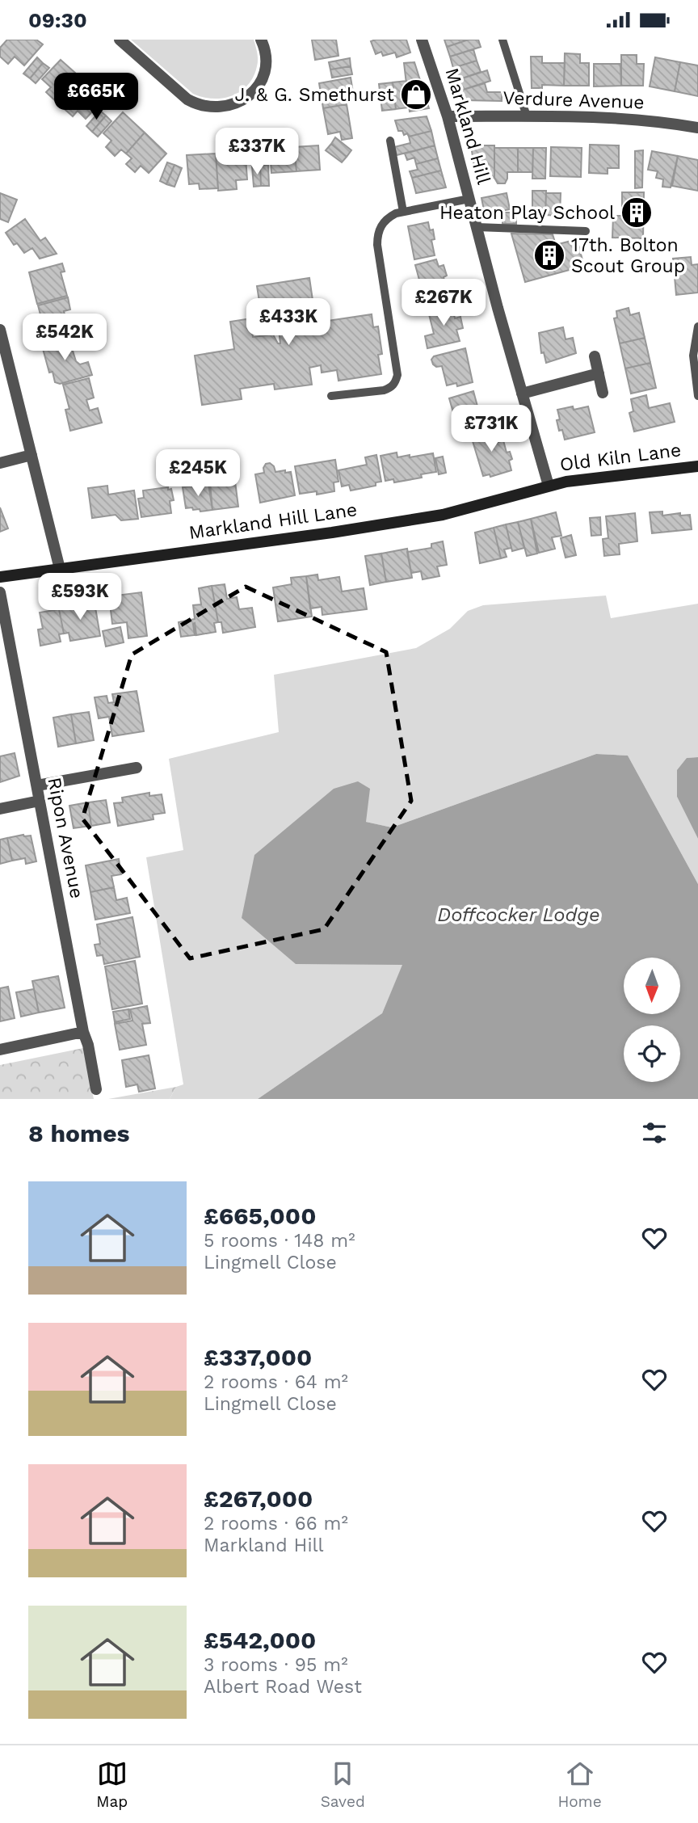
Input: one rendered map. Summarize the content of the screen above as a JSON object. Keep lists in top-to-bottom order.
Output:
{
  "streets": {
    "street": [
      "Verdure Avenue",
      "Markland Hill",
      "Old Kiln Lane",
      "Markland Hill Lane",
      "Ripon Avenue"
    ]
  },
  "crossings": [
    ["Verdure Avenue", "Markland Hill"],
    ["Markland Hill", "Old Kiln Lane"],
    ["Markland Hill", "Markland Hill Lane"],
    ["Old Kiln Lane", "Markland Hill Lane"]
  ],
  "water": ["Doffcocker Lodge"],
  "places": {
    "shop": ["J. & G. Smethurst"],
    "building": ["Heaton Play School", "17th. Bolton Scout Group"]
  },
  "north": "bottom",
  "page": {
    "status": "09:30",
    "price": [
      "£665K",
      "£337K",
      "£267K",
      "£433K",
      "£542K",
      "£731K",
      "£245K",
      "£593K"
    ],
    "heading": "8 homes",
    "list": [
      {
        "name": "£665,000",
        "note": "5 rooms · 148 m² · Lingmell Close"
      },
      {
        "name": "£337,000",
        "note": "2 rooms · 64 m² · Lingmell Close"
      },
      {
        "name": "£267,000",
        "note": "2 rooms · 66 m² · Markland Hill"
      },
      {
        "name": "£542,000",
        "note": "3 rooms · 95 m² · Albert Road West"
      }
    ],
    "tabs": ["Map", "Saved", "Home"]
  }
}
